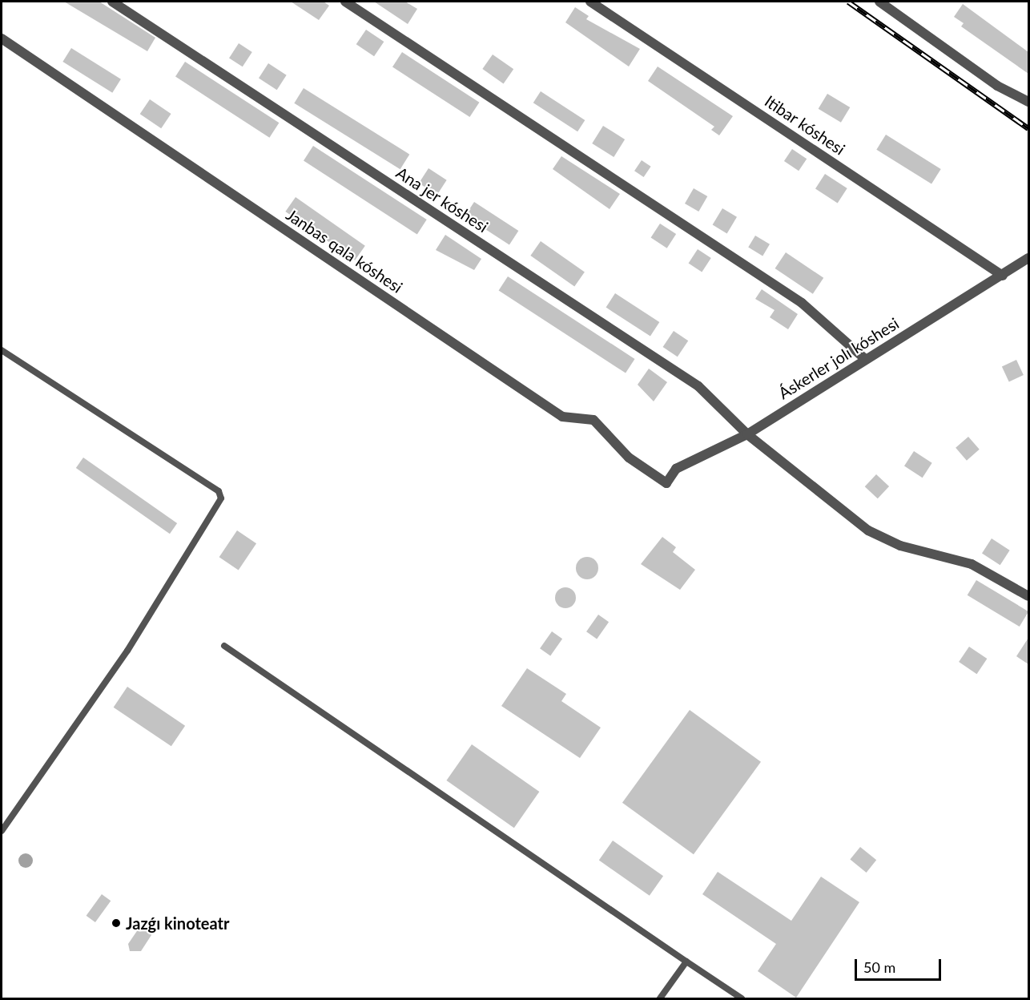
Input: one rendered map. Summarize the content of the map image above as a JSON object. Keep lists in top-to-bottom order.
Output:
{
  "streets": {
    "street": [
      "Itibar kóshesi",
      "Ana jer kóshesi",
      "Janbas qala kóshesi",
      "Áskerler jolı kóshesi"
    ]
  },
  "crossings": [
    ["Itibar kóshesi", "Áskerler jolı kóshesi"],
    ["Ana jer kóshesi", "Áskerler jolı kóshesi"],
    ["Janbas qala kóshesi", "Áskerler jolı kóshesi"]
  ],
  "places": ["Jazǵı kinoteatr"],
  "scale_bar": "50 m"
}
